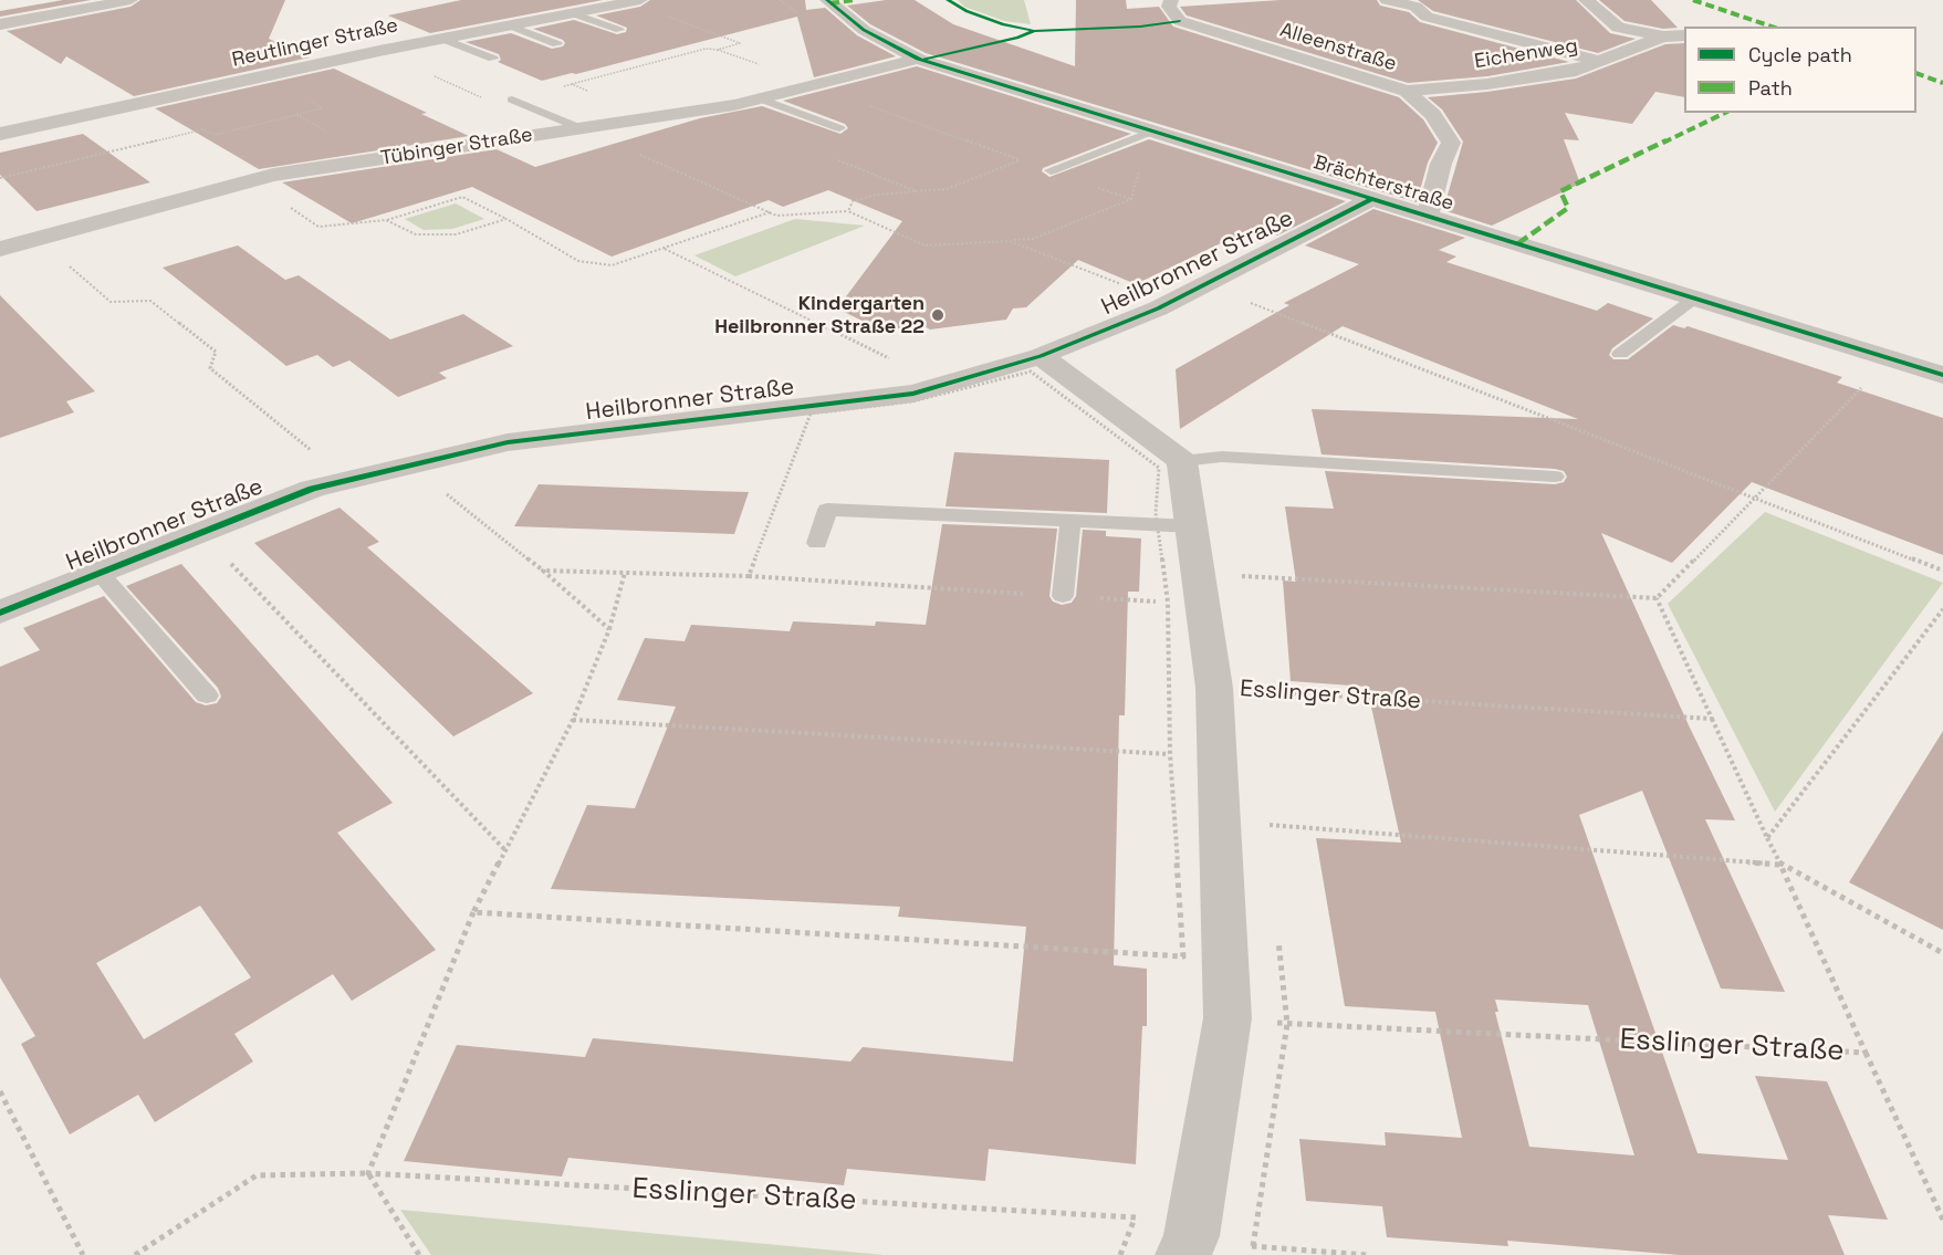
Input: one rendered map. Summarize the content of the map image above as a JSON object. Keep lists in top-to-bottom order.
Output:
{
  "streets": {
    "street": [
      "Reutlinger Straße",
      "Alleenstraße",
      "Eichenweg",
      "Tübinger Straße",
      "Brächterstraße",
      "Heilbronner Straße",
      "Esslinger Straße"
    ]
  },
  "crossings": [
    ["Alleenstraße", "Eichenweg"],
    ["Alleenstraße", "Brächterstraße"],
    ["Tübinger Straße", "Brächterstraße"],
    ["Brächterstraße", "Heilbronner Straße"]
  ],
  "places": ["Kindergarten Heilbronner Straße 22"],
  "legend": ["Cycle path", "Path"]
}
